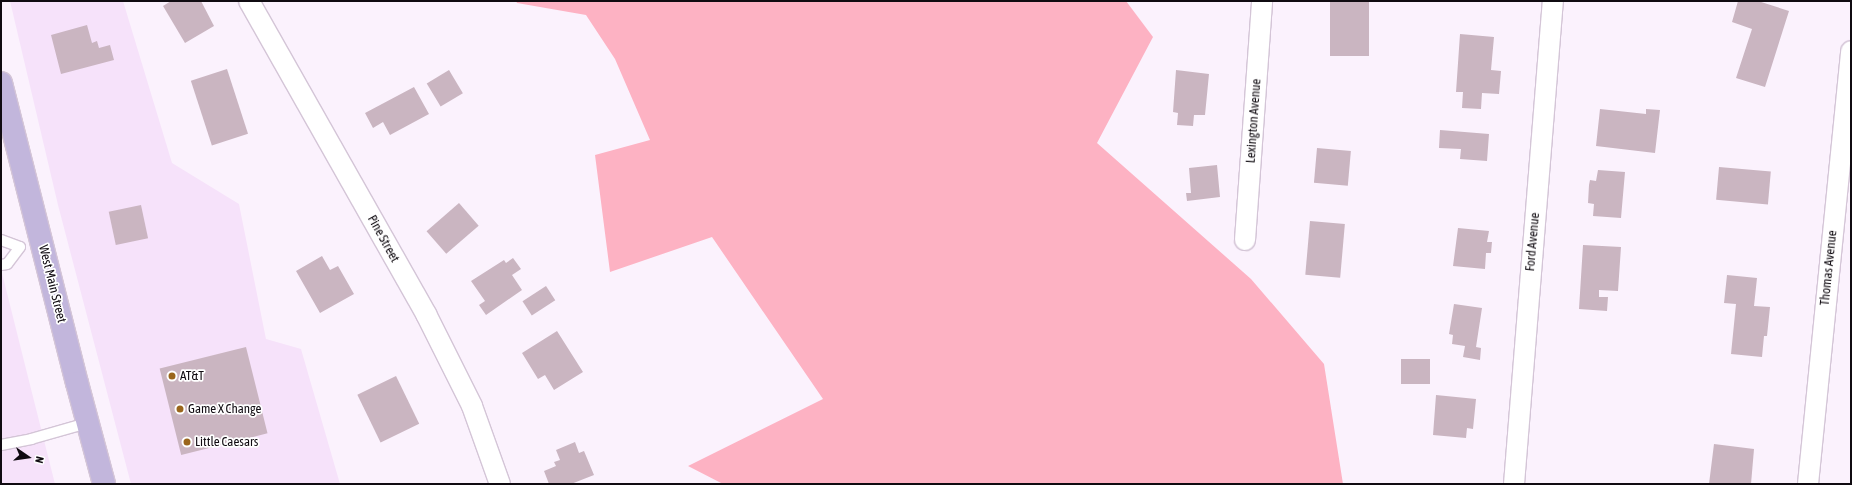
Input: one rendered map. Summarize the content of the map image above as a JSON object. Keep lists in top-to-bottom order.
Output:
{
  "streets": {
    "main road": ["West Main Street"],
    "street": [
      "Lexington Avenue",
      "Pine Street",
      "Ford Avenue",
      "Thomas Avenue"
    ]
  },
  "places": ["AT&T", "Game X Change", "Little Caesars"],
  "north": "right"
}
